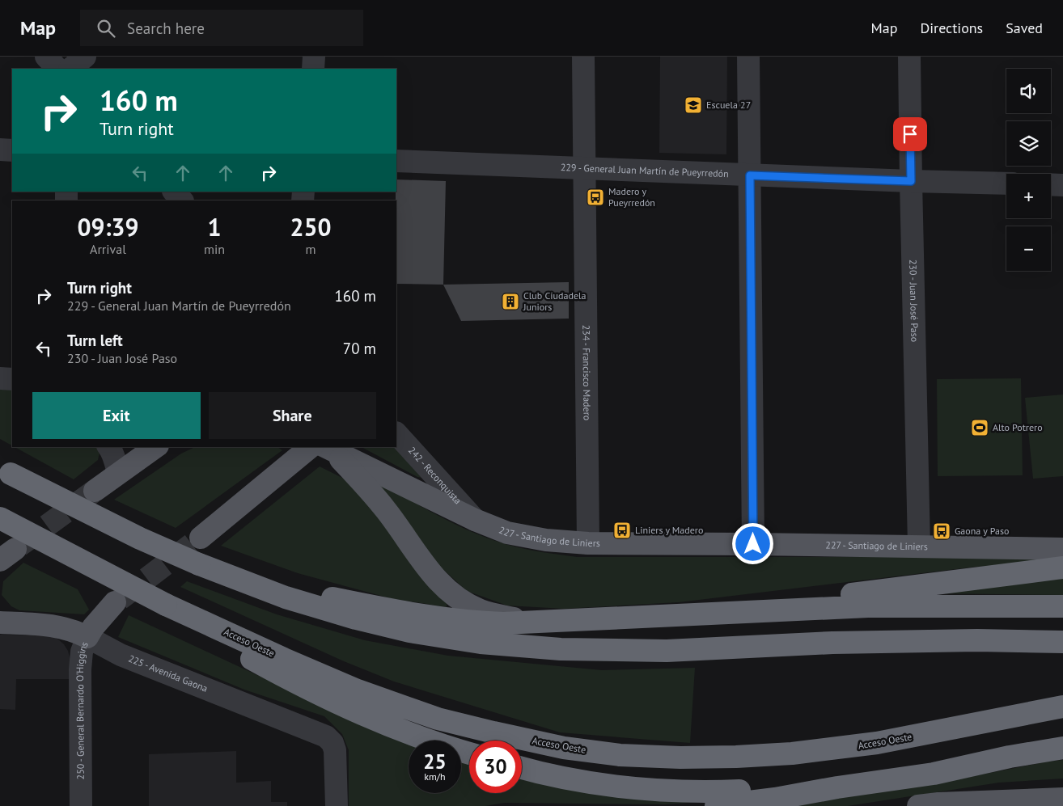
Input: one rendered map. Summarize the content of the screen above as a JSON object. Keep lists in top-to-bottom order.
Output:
{
  "streets": {
    "highway": ["Acceso Oeste"],
    "main road": ["227 - Santiago de Liniers", "225 - Avenida Gaona", "250 - General Bernardo O'Higgins"],
    "street": [
      "229 - General Juan Martín de Pueyrredón",
      "230 - Juan José Paso",
      "234 - Francisco Madero",
      "242 - Reconquista"
    ]
  },
  "crossings": [
    ["229 - General Juan Martín de Pueyrredón", "230 - Juan José Paso"],
    ["229 - General Juan Martín de Pueyrredón", "234 - Francisco Madero"],
    ["230 - Juan José Paso", "227 - Santiago de Liniers"],
    ["234 - Francisco Madero", "227 - Santiago de Liniers"],
    ["242 - Reconquista", "227 - Santiago de Liniers"],
    ["225 - Avenida Gaona", "250 - General Bernardo O'Higgins"]
  ],
  "places": {
    "school or university": ["Escuela 27"],
    "bus stop": ["Madero y Pueyrredón", "Liniers y Madero", "Gaona y Paso"],
    "building": ["Club Ciudadela Juniors"],
    "sports": ["Alto Potrero"]
  },
  "page": {
    "header": "Map",
    "search": "Search here",
    "nav": ["Map", "Directions", "Saved"],
    "map_buttons": ["+", "−"],
    "turn": ["160 m", "Turn right"],
    "eta": [
      "09:39",
      "Arrival",
      "1",
      "min",
      "250",
      "m"
    ],
    "list": [
      {
        "name": "Turn right",
        "note": "229 - General Juan Martín de Pueyrredón",
        "value": "160 m"
      },
      {
        "name": "Turn left",
        "note": "230 - Juan José Paso",
        "value": "70 m"
      }
    ],
    "buttons": ["Exit", "Share"],
    "speed": "25 km/h",
    "limit": "30"
  }
}
